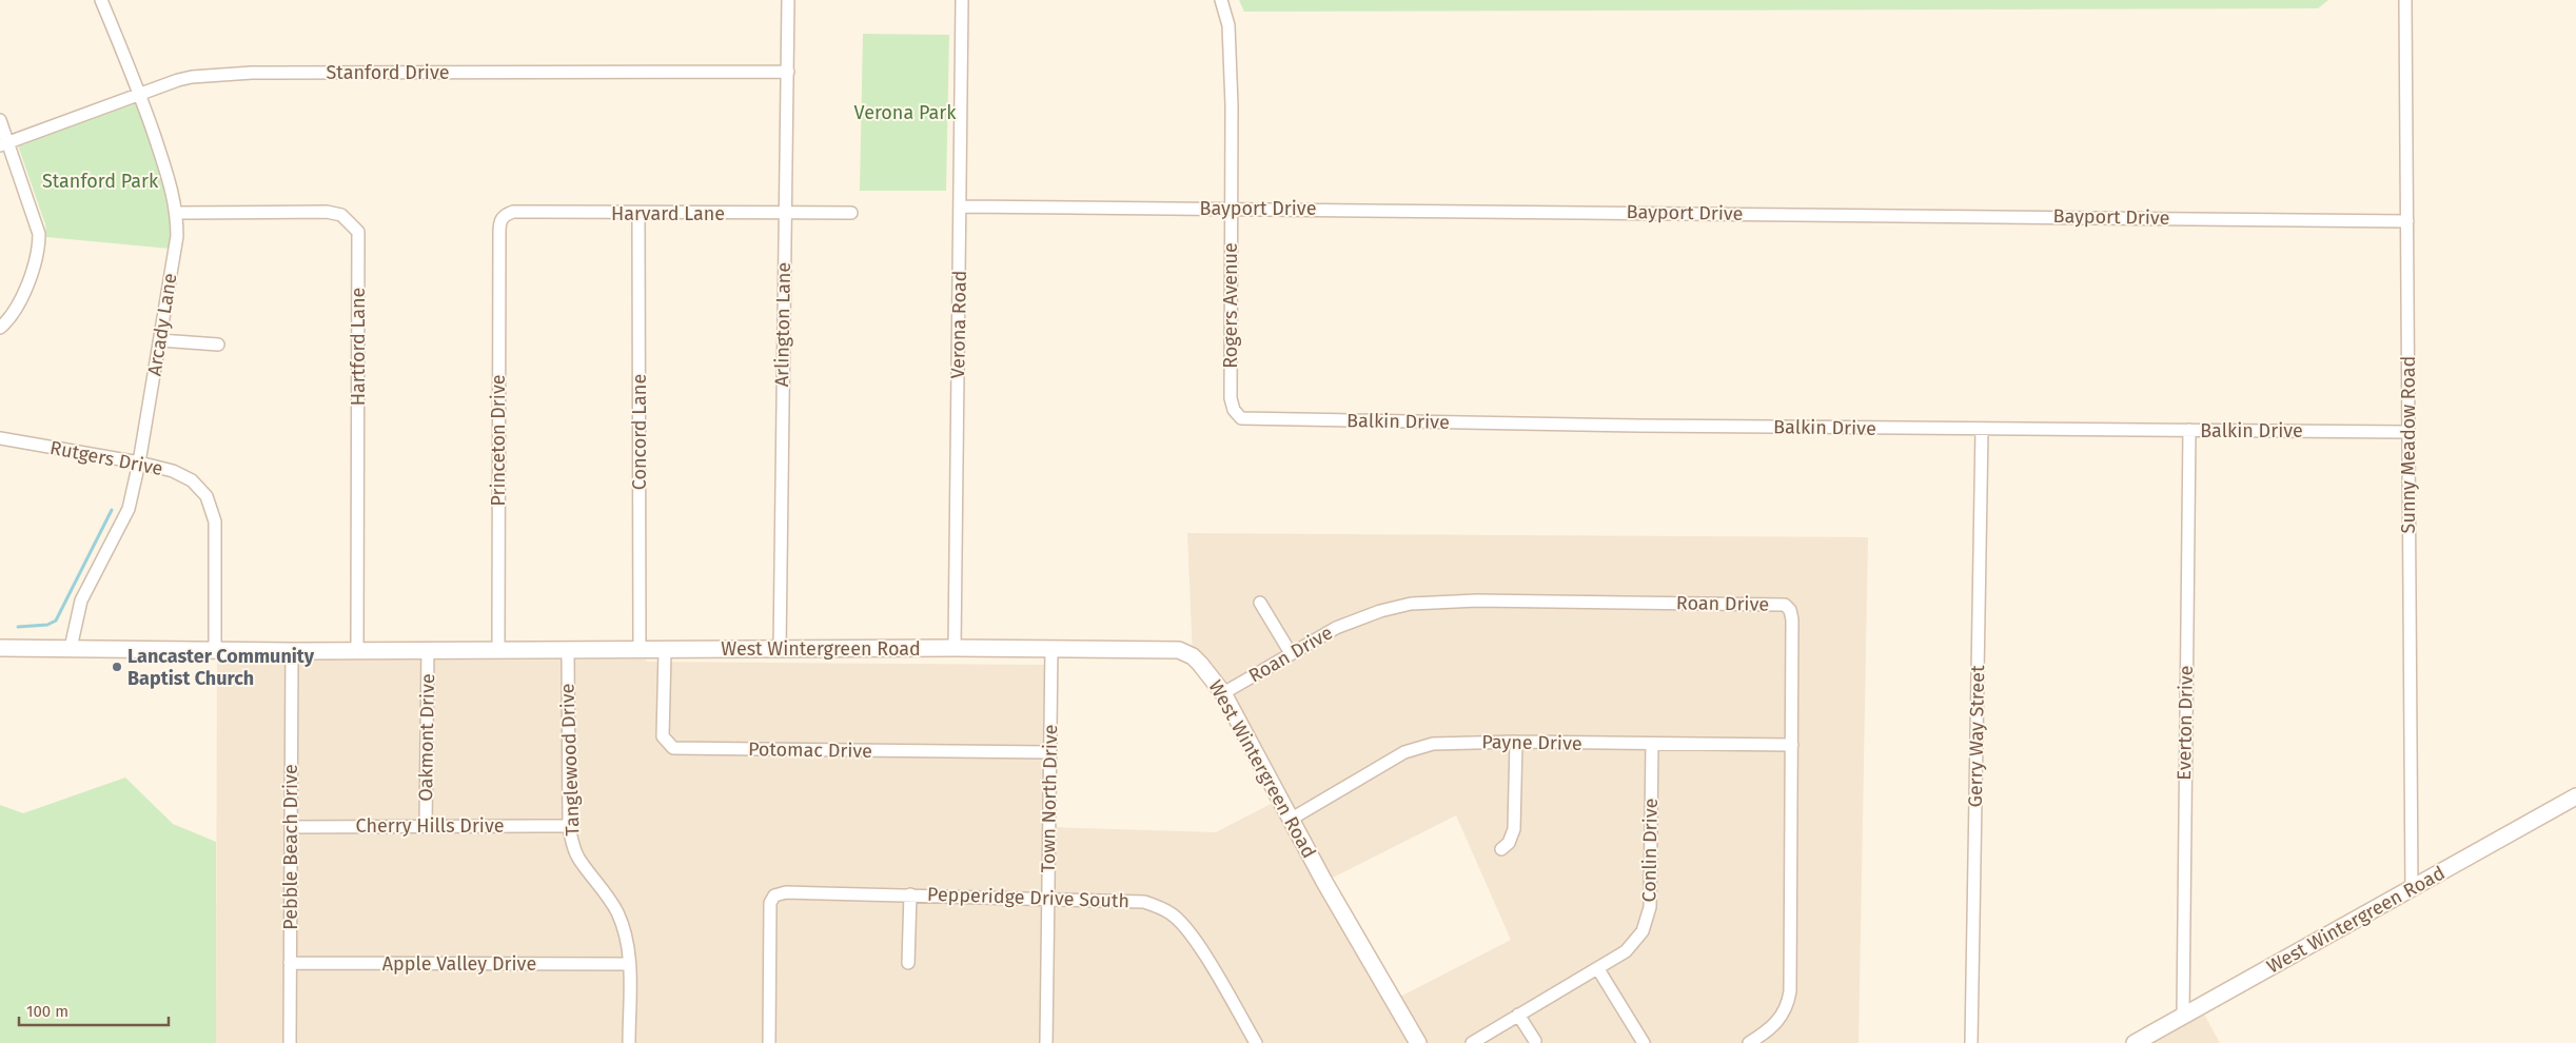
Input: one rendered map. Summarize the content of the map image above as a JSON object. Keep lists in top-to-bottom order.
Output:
{
  "streets": {
    "street": [
      "Stanford Drive",
      "Bayport Drive",
      "Harvard Lane",
      "Rogers Avenue",
      "Arcady Lane",
      "Arlington Lane",
      "Verona Road",
      "Hartford Lane",
      "Balkin Drive",
      "Concord Lane",
      "Princeton Drive",
      "Sunny Meadow Road",
      "Rutgers Drive",
      "Roan Drive",
      "West Wintergreen Road",
      "Everton Drive",
      "Gerry Way Street",
      "Oakmont Drive",
      "Payne Drive",
      "Potomac Drive",
      "Tanglewood Drive",
      "Town North Drive",
      "Cherry Hills Drive",
      "Pebble Beach Drive",
      "Conlin Drive",
      "Pepperidge Drive South",
      "Apple Valley Drive"
    ]
  },
  "crossings": [
    ["Stanford Drive", "Arcady Lane"],
    ["Stanford Drive", "Arlington Lane"],
    ["Bayport Drive", "Rogers Avenue"],
    ["Bayport Drive", "Verona Road"],
    ["Bayport Drive", "Sunny Meadow Road"],
    ["Harvard Lane", "Arlington Lane"],
    ["Harvard Lane", "Concord Lane"],
    ["Harvard Lane", "Princeton Drive"],
    ["Rogers Avenue", "Balkin Drive"],
    ["Arcady Lane", "Hartford Lane"],
    ["Arcady Lane", "Rutgers Drive"],
    ["Arcady Lane", "West Wintergreen Road"],
    ["Arlington Lane", "West Wintergreen Road"],
    ["Verona Road", "West Wintergreen Road"],
    ["Hartford Lane", "West Wintergreen Road"],
    ["Balkin Drive", "Sunny Meadow Road"],
    ["Balkin Drive", "Everton Drive"],
    ["Balkin Drive", "Gerry Way Street"],
    ["Concord Lane", "West Wintergreen Road"],
    ["Princeton Drive", "West Wintergreen Road"],
    ["Sunny Meadow Road", "West Wintergreen Road"],
    ["Rutgers Drive", "West Wintergreen Road"],
    ["Roan Drive", "West Wintergreen Road"],
    ["Roan Drive", "Payne Drive"],
    ["West Wintergreen Road", "Everton Drive"],
    ["West Wintergreen Road", "Oakmont Drive"],
    ["West Wintergreen Road", "Payne Drive"],
    ["West Wintergreen Road", "Potomac Drive"],
    ["West Wintergreen Road", "Tanglewood Drive"],
    ["West Wintergreen Road", "Town North Drive"],
    ["West Wintergreen Road", "Pebble Beach Drive"],
    ["Oakmont Drive", "Cherry Hills Drive"],
    ["Payne Drive", "Conlin Drive"],
    ["Potomac Drive", "Town North Drive"],
    ["Tanglewood Drive", "Cherry Hills Drive"],
    ["Tanglewood Drive", "Apple Valley Drive"],
    ["Town North Drive", "Pepperidge Drive South"],
    ["Cherry Hills Drive", "Pebble Beach Drive"],
    ["Pebble Beach Drive", "Apple Valley Drive"]
  ],
  "parks": ["Verona Park", "Stanford Park"],
  "places": ["Lancaster Community Baptist Church"],
  "scale_bar": "100 m"
}
